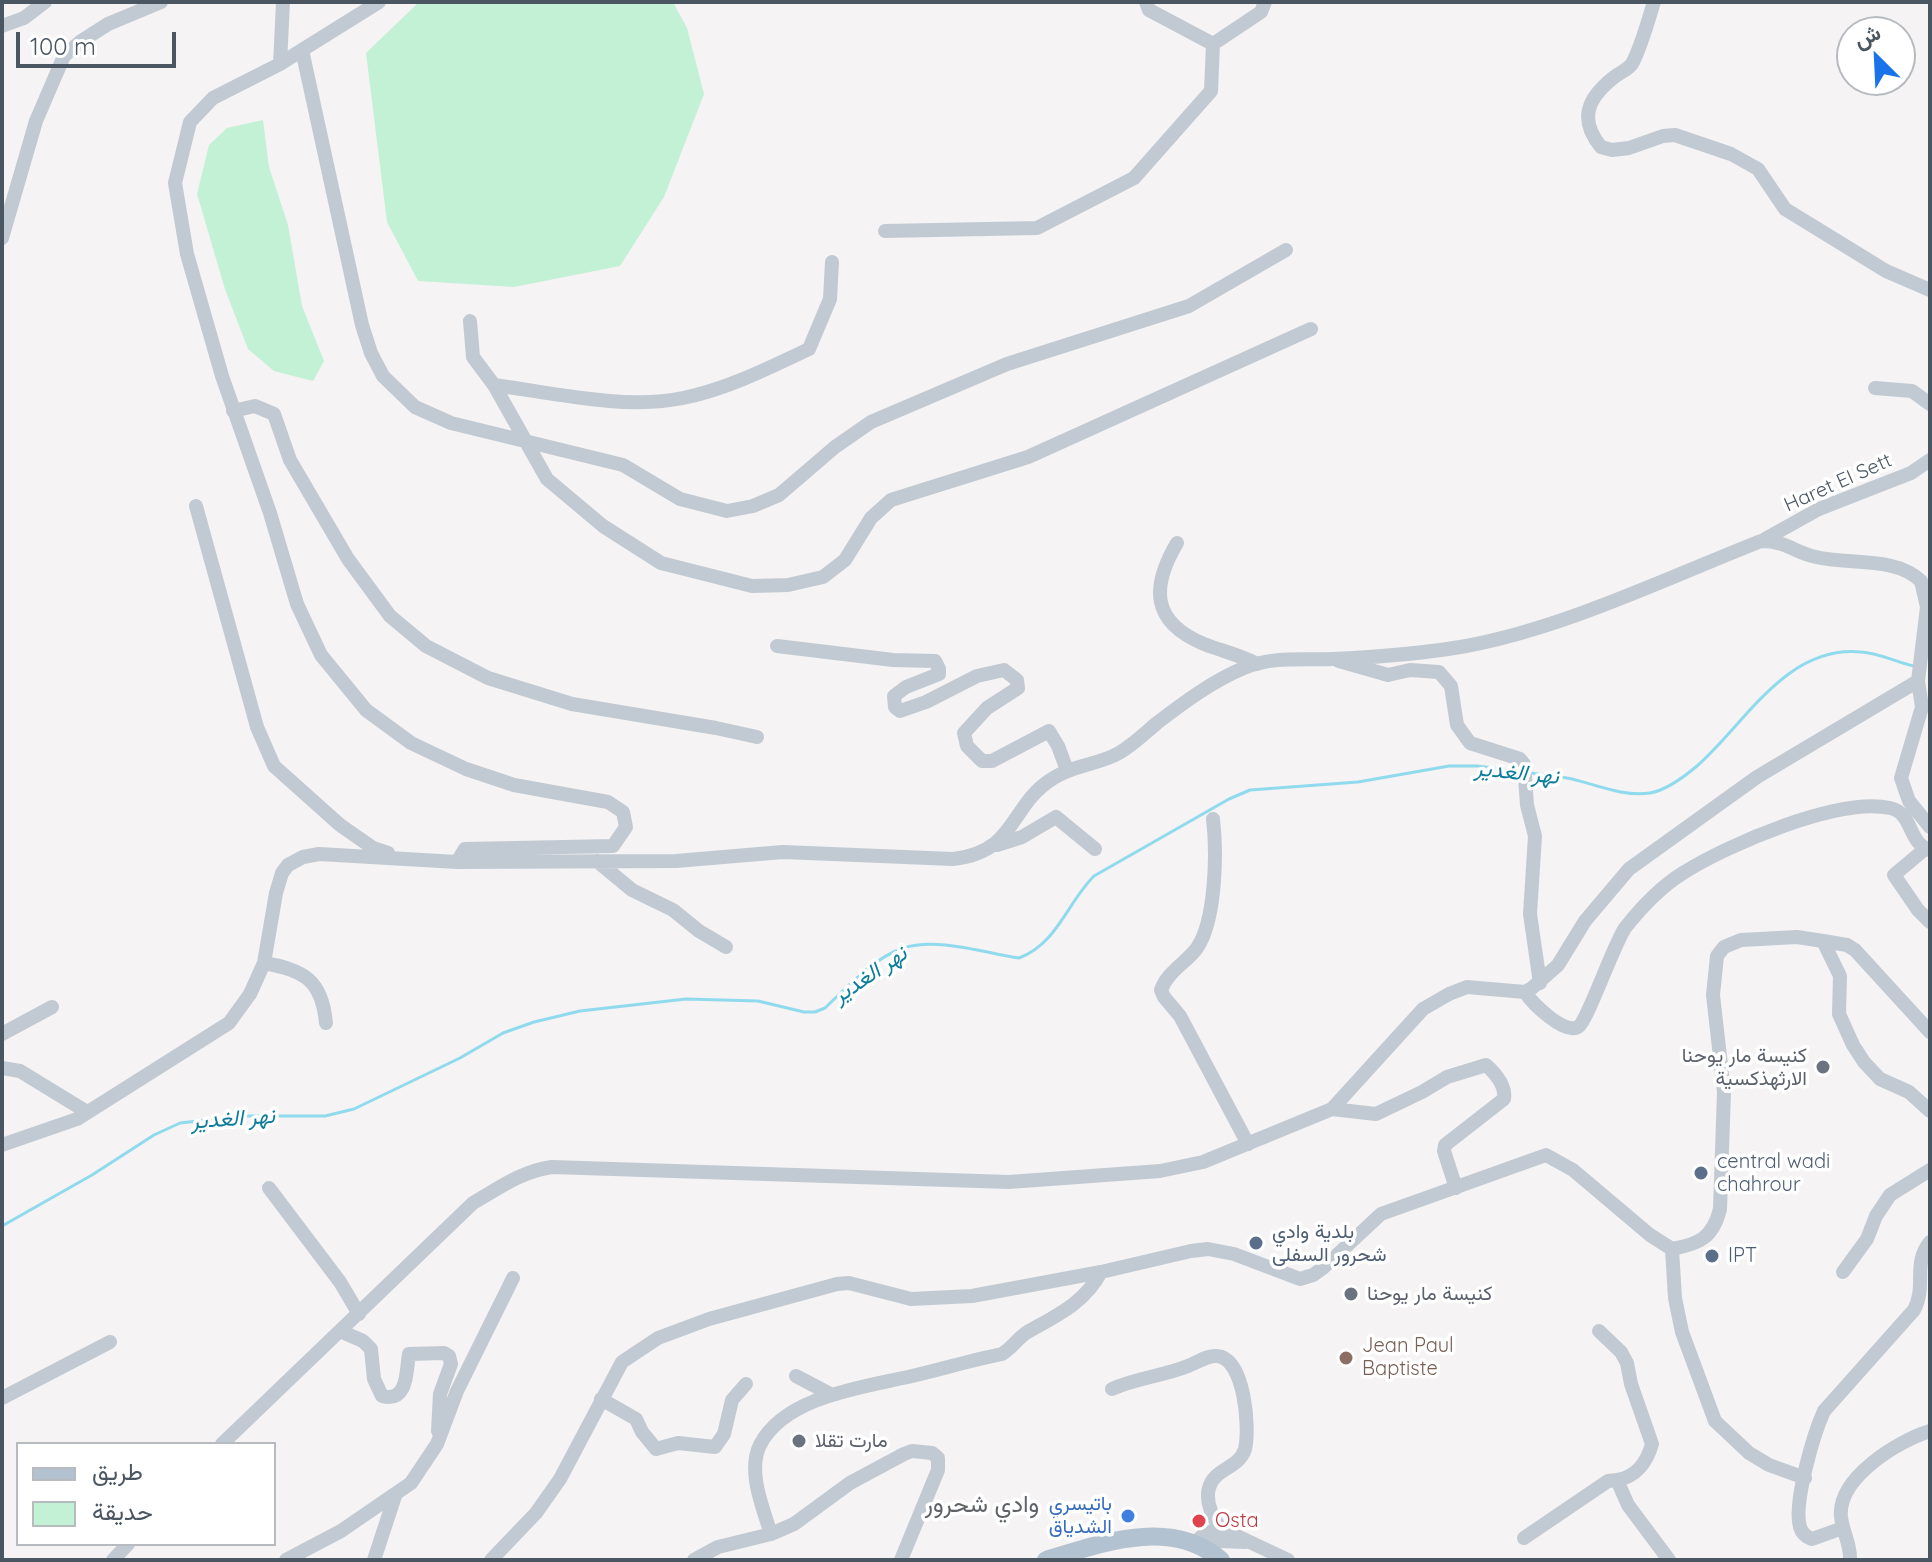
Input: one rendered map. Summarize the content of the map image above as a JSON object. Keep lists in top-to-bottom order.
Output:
{
  "streets": {
    "street": ["Haret EI Sett"]
  },
  "districts": ["وادي شحرور"],
  "water": ["نهر الغدير"],
  "places": [
    "كنيسة مار يوحنا الارثهذكسية",
    "central wadi chahrour",
    "بلدية وادي شحرور السفلى",
    "IPT",
    "كنيسة مار يوحنا",
    "Jean Paul Baptiste",
    "مارت تقلا",
    "باتيسري الشدياق",
    "Osta"
  ],
  "legend": ["طريق", "حديقة"],
  "scale_bar": "100 m",
  "north": "top left"
}
